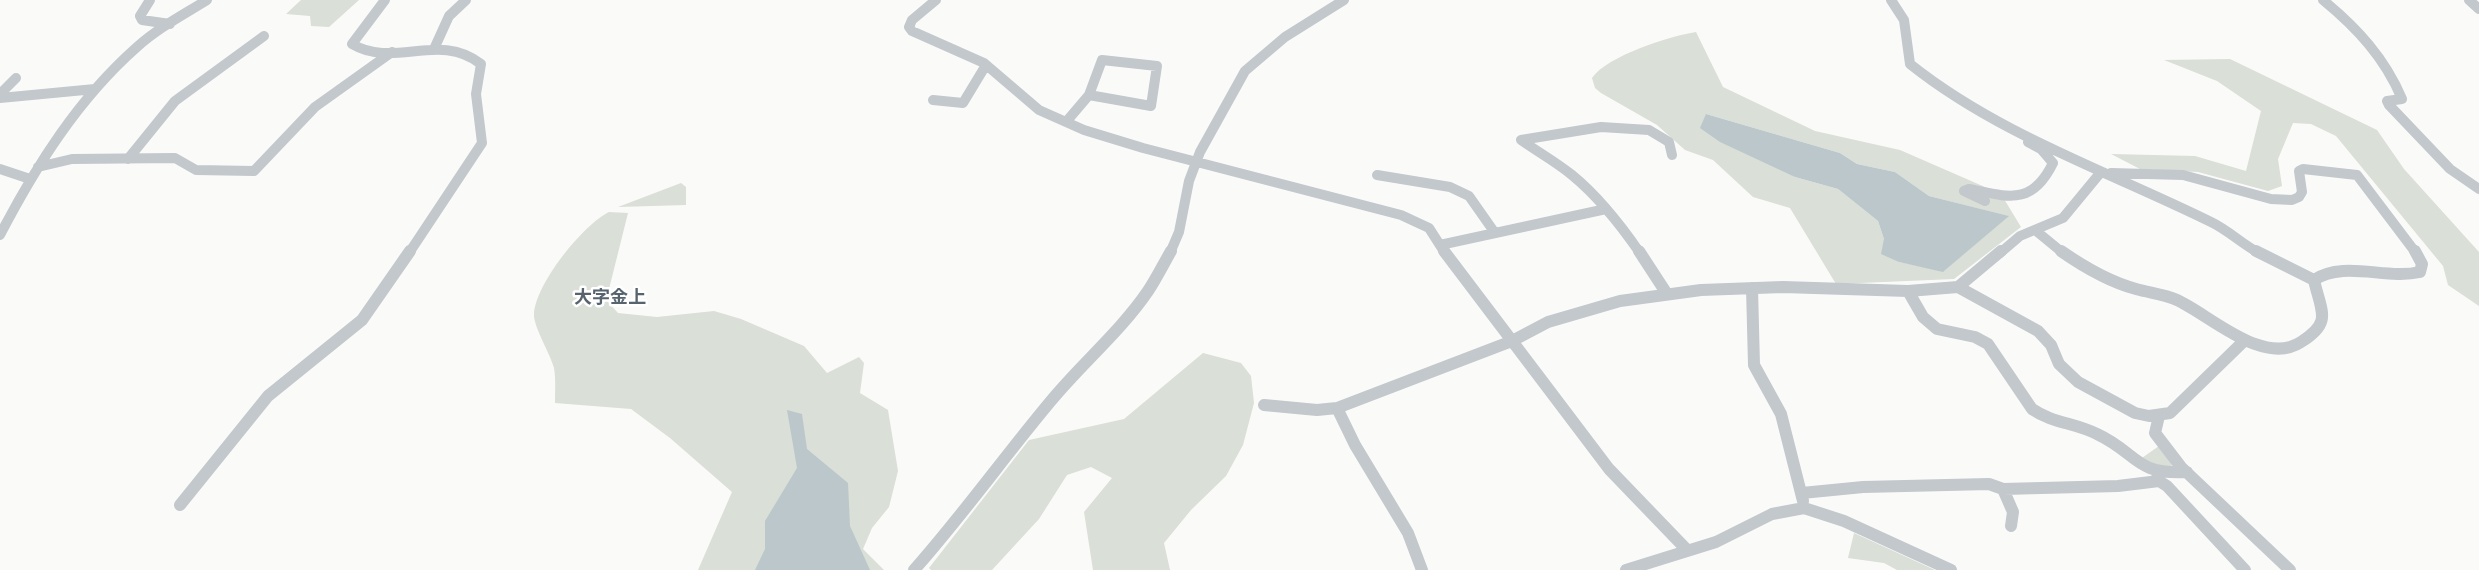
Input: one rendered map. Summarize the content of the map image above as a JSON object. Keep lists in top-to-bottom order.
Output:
{
  "districts": ["大字金上"]
}
